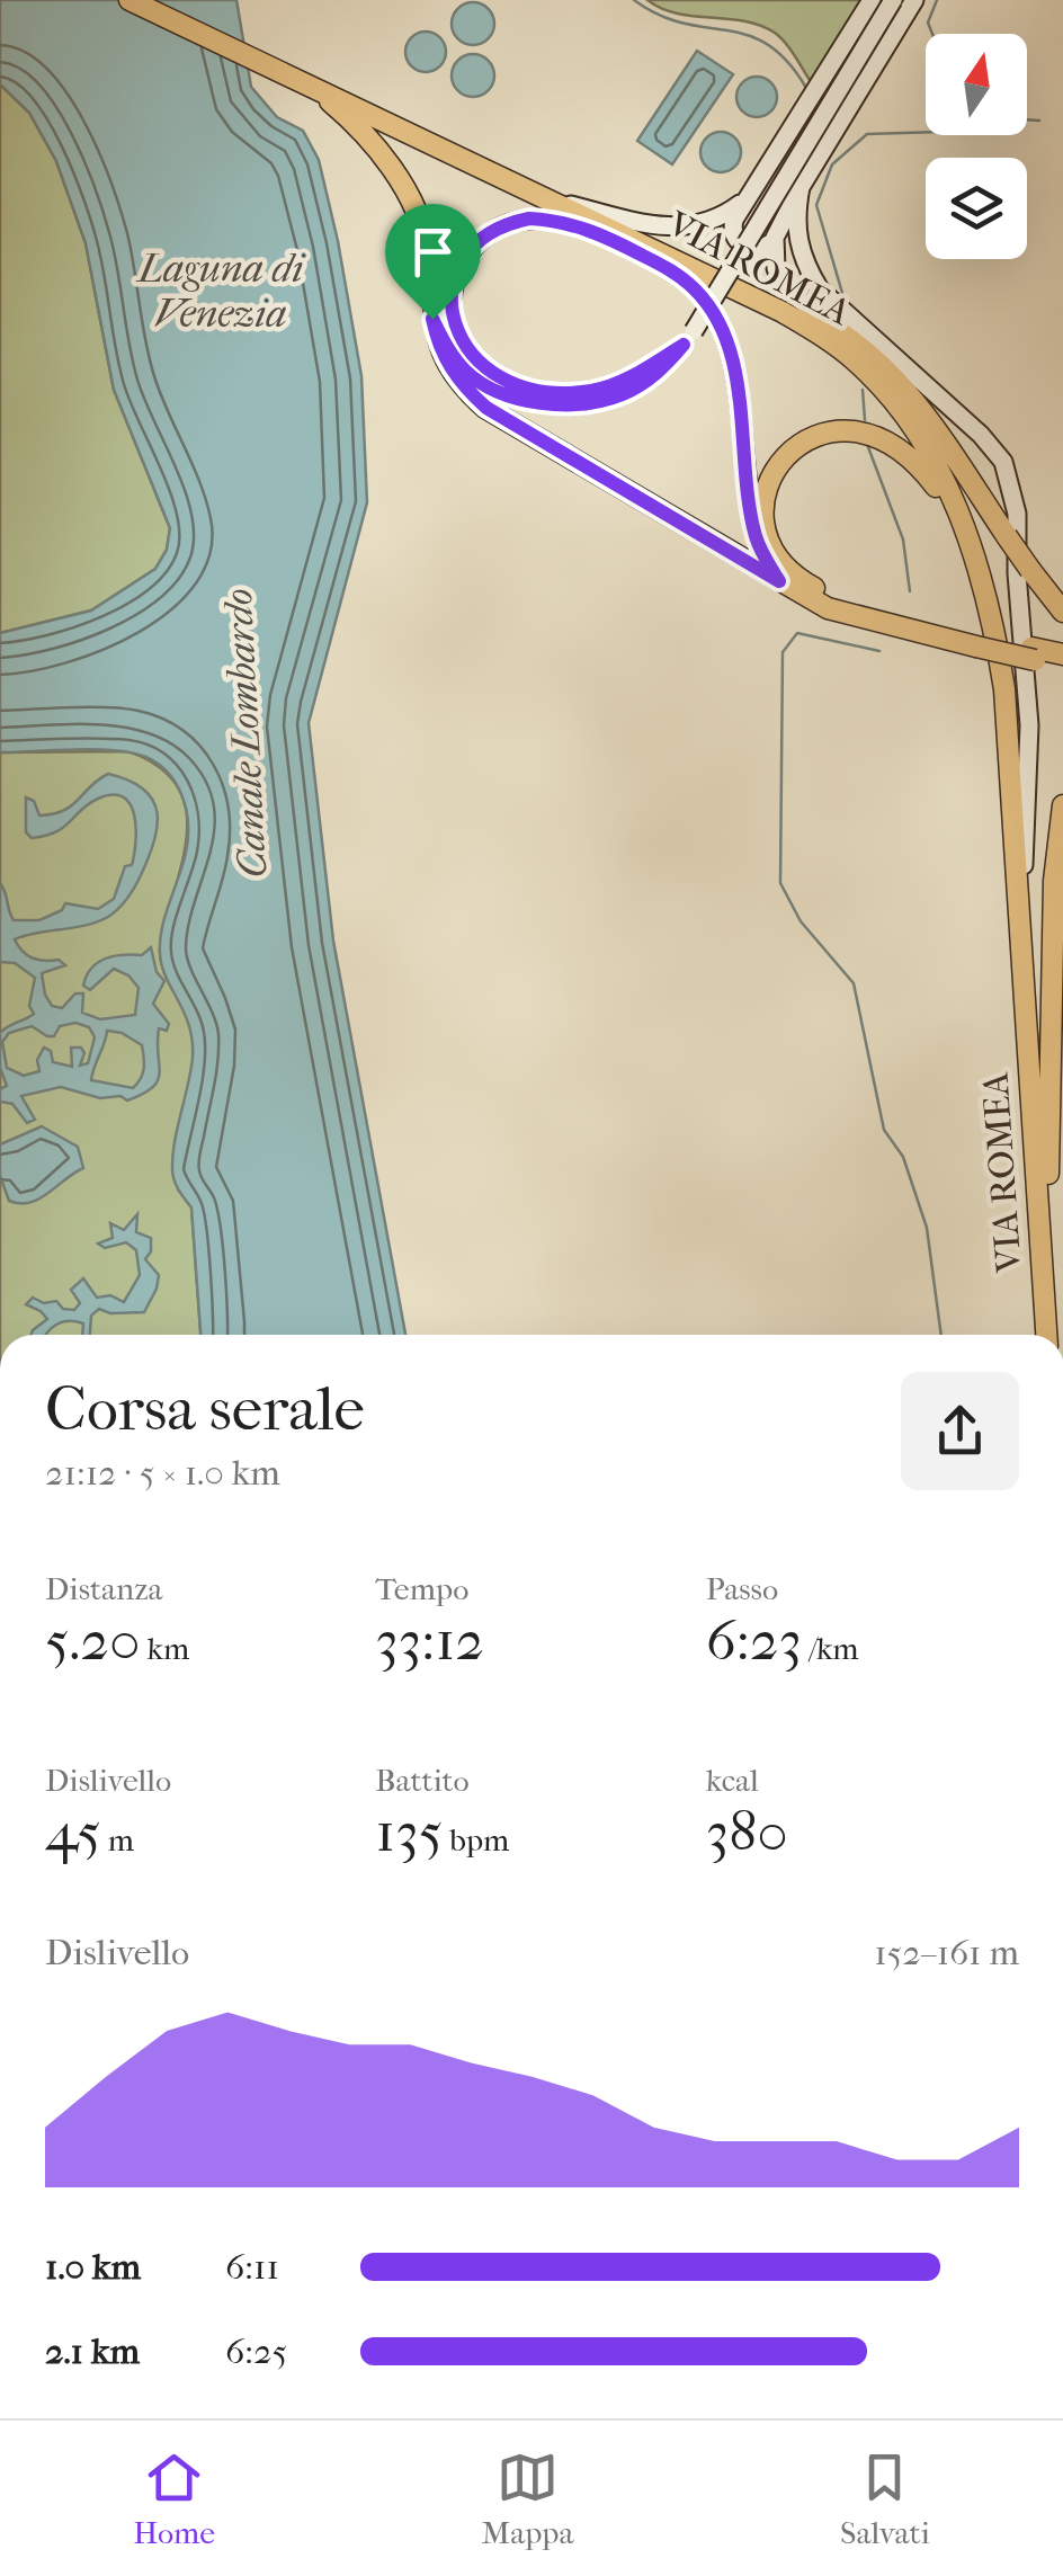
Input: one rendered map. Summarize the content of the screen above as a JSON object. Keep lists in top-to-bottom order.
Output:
{
  "streets": {
    "main road": ["VIA ROMEA"]
  },
  "water": ["Laguna di Venezia", "Canale Lombardo"],
  "north": "top",
  "page": {
    "heading": ["Corsa serale", "21:12 · 5 × 1.0 km"],
    "stats": [
      ["Distanza", "5.20 km"],
      ["Tempo", "33:12"],
      ["Passo", "6:23 /km"],
      ["Dislivello", "45 m"],
      ["Battito", "135 bpm"],
      ["kcal", "380"]
    ],
    "chart": ["Dislivello", "152–161 m"],
    "list": [
      {
        "name": "1.0 km",
        "note": "6:11"
      },
      {
        "name": "2.1 km",
        "note": "6:25"
      }
    ],
    "tabs": ["Home", "Mappa", "Salvati"]
  }
}
